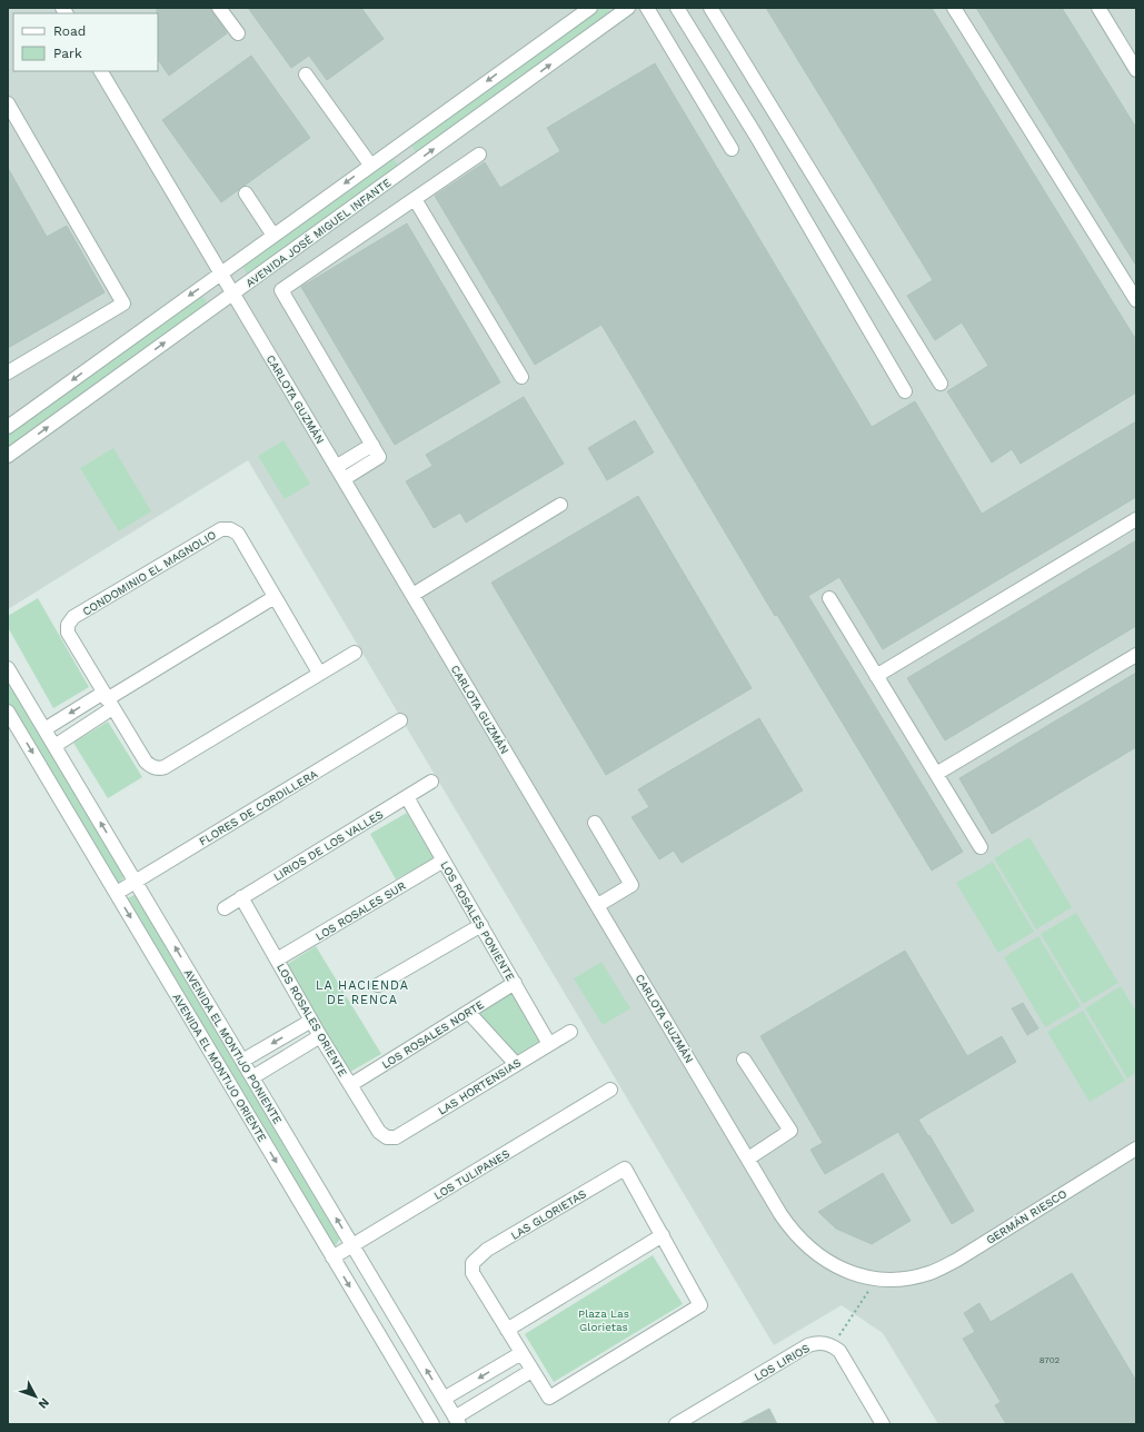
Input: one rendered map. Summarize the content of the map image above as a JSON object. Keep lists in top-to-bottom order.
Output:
{
  "streets": {
    "street": [
      "AVENIDA JOSÉ MIGUEL INFANTE",
      "CARLOTA GUZMÁN",
      "CONDOMINIO EL MAGNOLIO",
      "FLORES DE CORDILLERA",
      "LIRIOS DE LOS VALLES",
      "LOS ROSALES SUR",
      "LOS ROSALES PONIENTE",
      "LOS ROSALES ORIENTE",
      "LOS ROSALES NORTE",
      "AVENIDA EL MONTIJO PONIENTE",
      "AVENIDA EL MONTIJO ORIENTE",
      "LAS HORTENSIAS",
      "LOS TULIPANES",
      "LAS GLORIETAS",
      "GERMÁN RIESCO",
      "LOS LIRIOS"
    ]
  },
  "crossings": [
    ["AVENIDA JOSÉ MIGUEL INFANTE", "CARLOTA GUZMÁN"],
    ["CARLOTA GUZMÁN", "GERMÁN RIESCO"],
    ["FLORES DE CORDILLERA", "AVENIDA EL MONTIJO PONIENTE"],
    ["FLORES DE CORDILLERA", "AVENIDA EL MONTIJO ORIENTE"],
    ["LIRIOS DE LOS VALLES", "LOS ROSALES PONIENTE"],
    ["LIRIOS DE LOS VALLES", "LOS ROSALES ORIENTE"],
    ["LOS ROSALES SUR", "LOS ROSALES PONIENTE"],
    ["LOS ROSALES SUR", "LOS ROSALES ORIENTE"],
    ["LOS ROSALES PONIENTE", "LOS ROSALES NORTE"],
    ["LOS ROSALES PONIENTE", "LAS HORTENSIAS"],
    ["LOS ROSALES ORIENTE", "LOS ROSALES NORTE"],
    ["LOS ROSALES ORIENTE", "LAS HORTENSIAS"],
    ["AVENIDA EL MONTIJO PONIENTE", "LOS TULIPANES"],
    ["AVENIDA EL MONTIJO ORIENTE", "LOS TULIPANES"]
  ],
  "one_way": ["AVENIDA EL MONTIJO PONIENTE", "AVENIDA EL MONTIJO ORIENTE"],
  "districts": ["LA HACIENDA DE RENCA"],
  "parks": ["Plaza Las Glorietas"],
  "house_numbers": ["8702"],
  "legend": ["Road", "Park"],
  "north": "bottom right"
}
